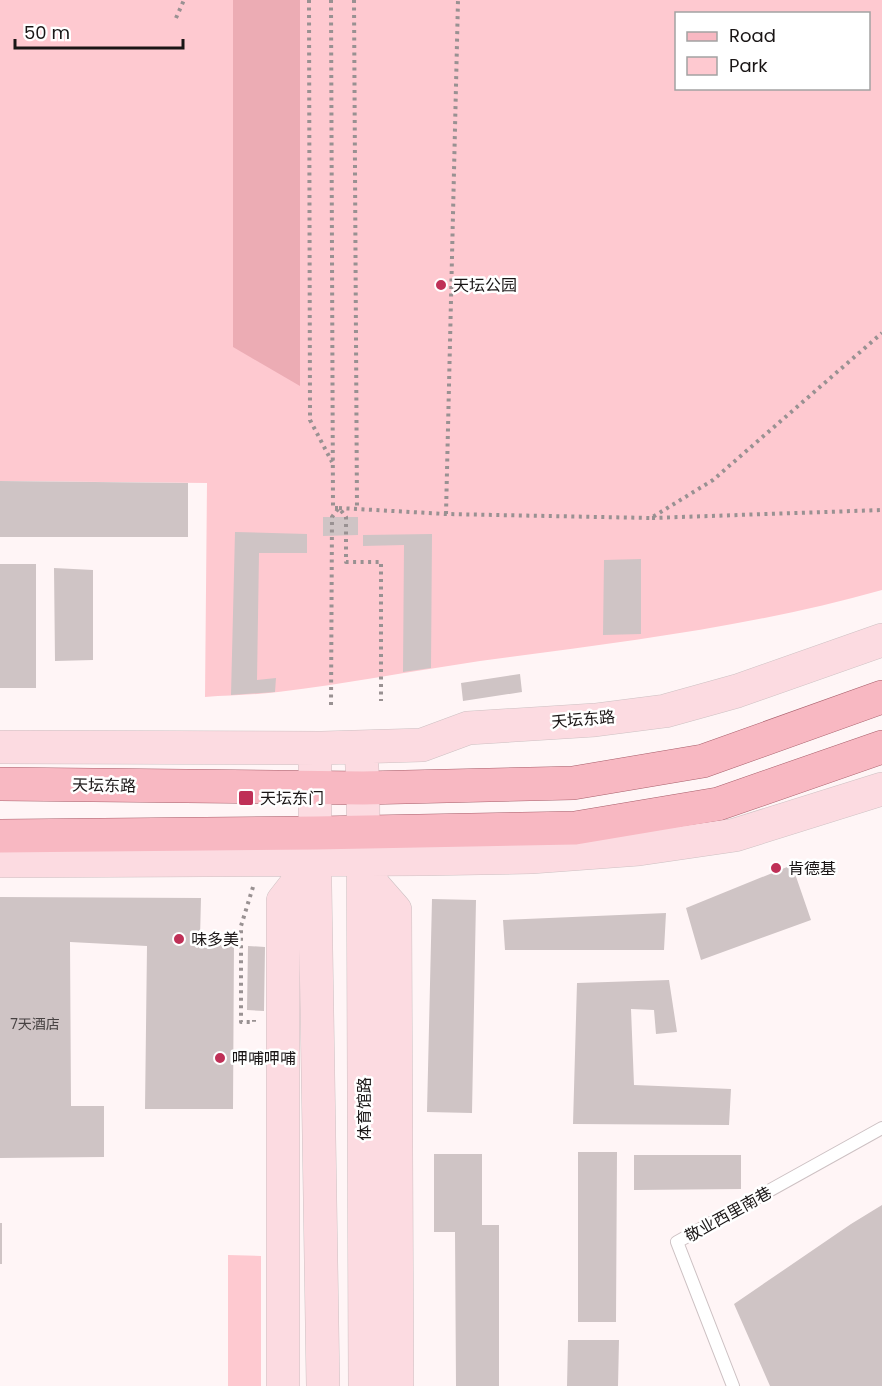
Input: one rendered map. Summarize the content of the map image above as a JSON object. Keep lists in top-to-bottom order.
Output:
{
  "streets": {
    "main road": ["天坛东路"],
    "street": ["体育馆路"],
    "lane": ["敬业西里南巷"]
  },
  "crossings": [
    ["天坛东路", "体育馆路"]
  ],
  "places": {
    "other": [
      "天坛公园",
      "肯德基",
      "味多美",
      "呷哺呷哺"
    ],
    "transit": ["天坛东门"]
  },
  "house_numbers": ["7天酒店"],
  "legend": ["Road", "Park"],
  "scale_bar": "50 m"
}
